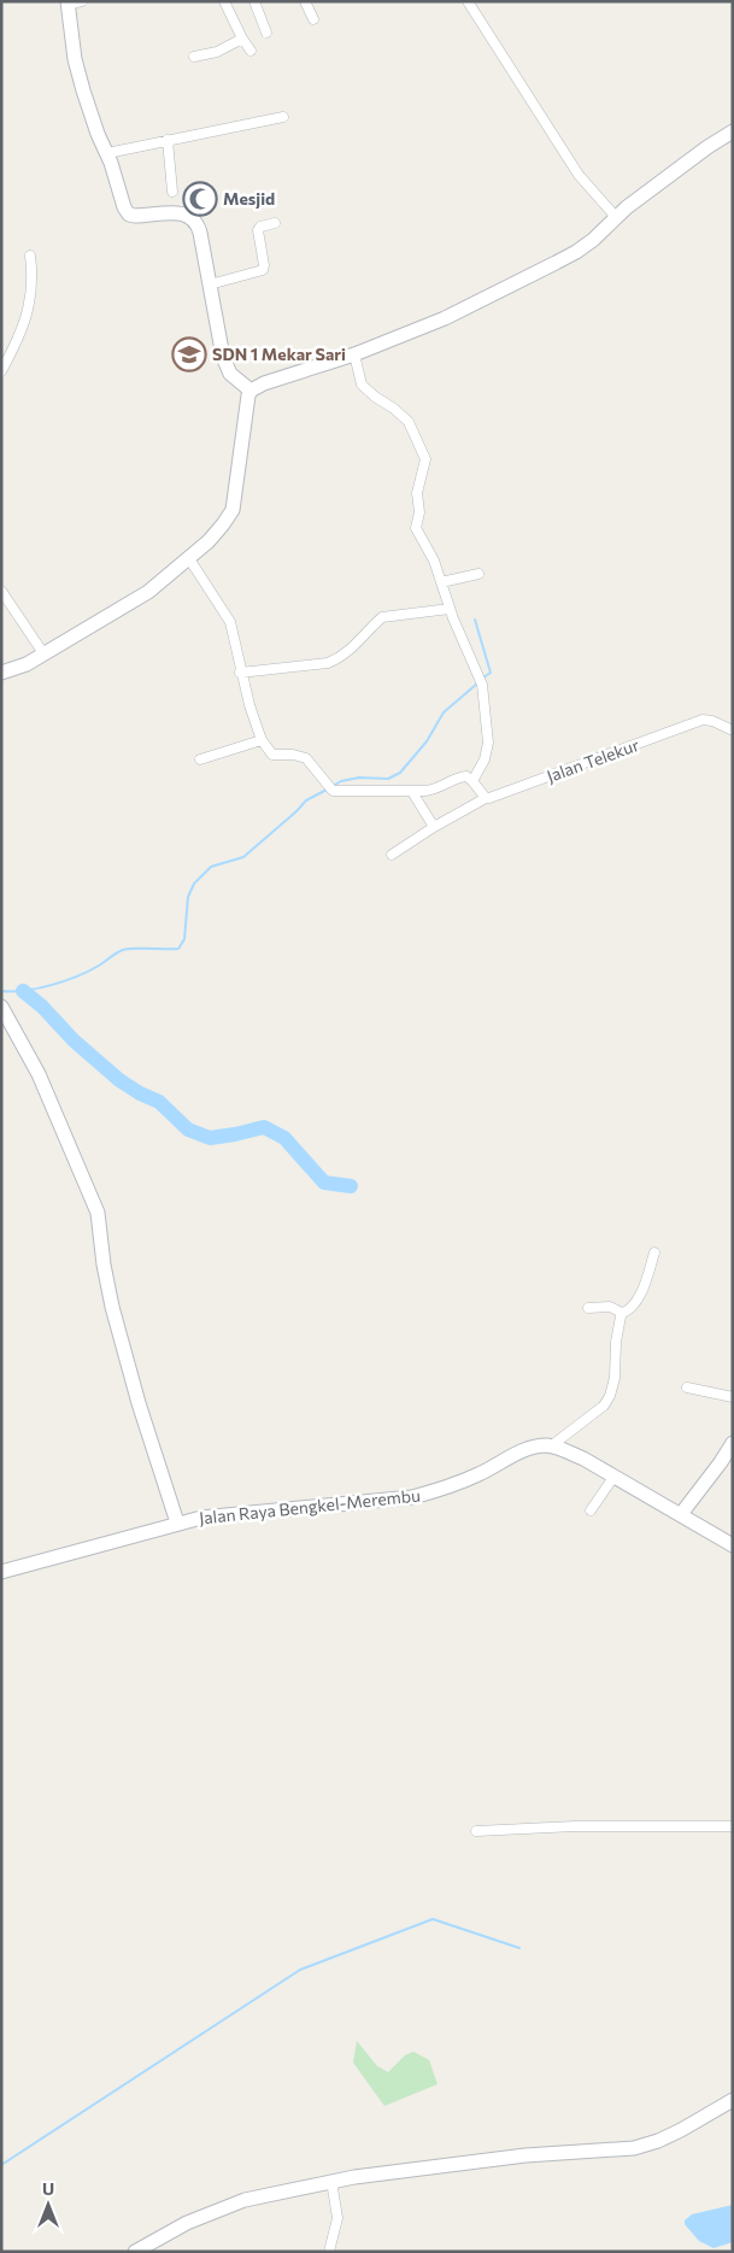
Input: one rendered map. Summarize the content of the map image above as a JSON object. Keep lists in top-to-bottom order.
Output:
{
  "streets": {
    "street": ["Jalan Telekur", "Jalan Raya Bengkel-Merembu"]
  },
  "places": {
    "mosque": ["Mesjid"],
    "school or university": ["SDN 1 Mekar Sari"]
  },
  "north": "top"
}
